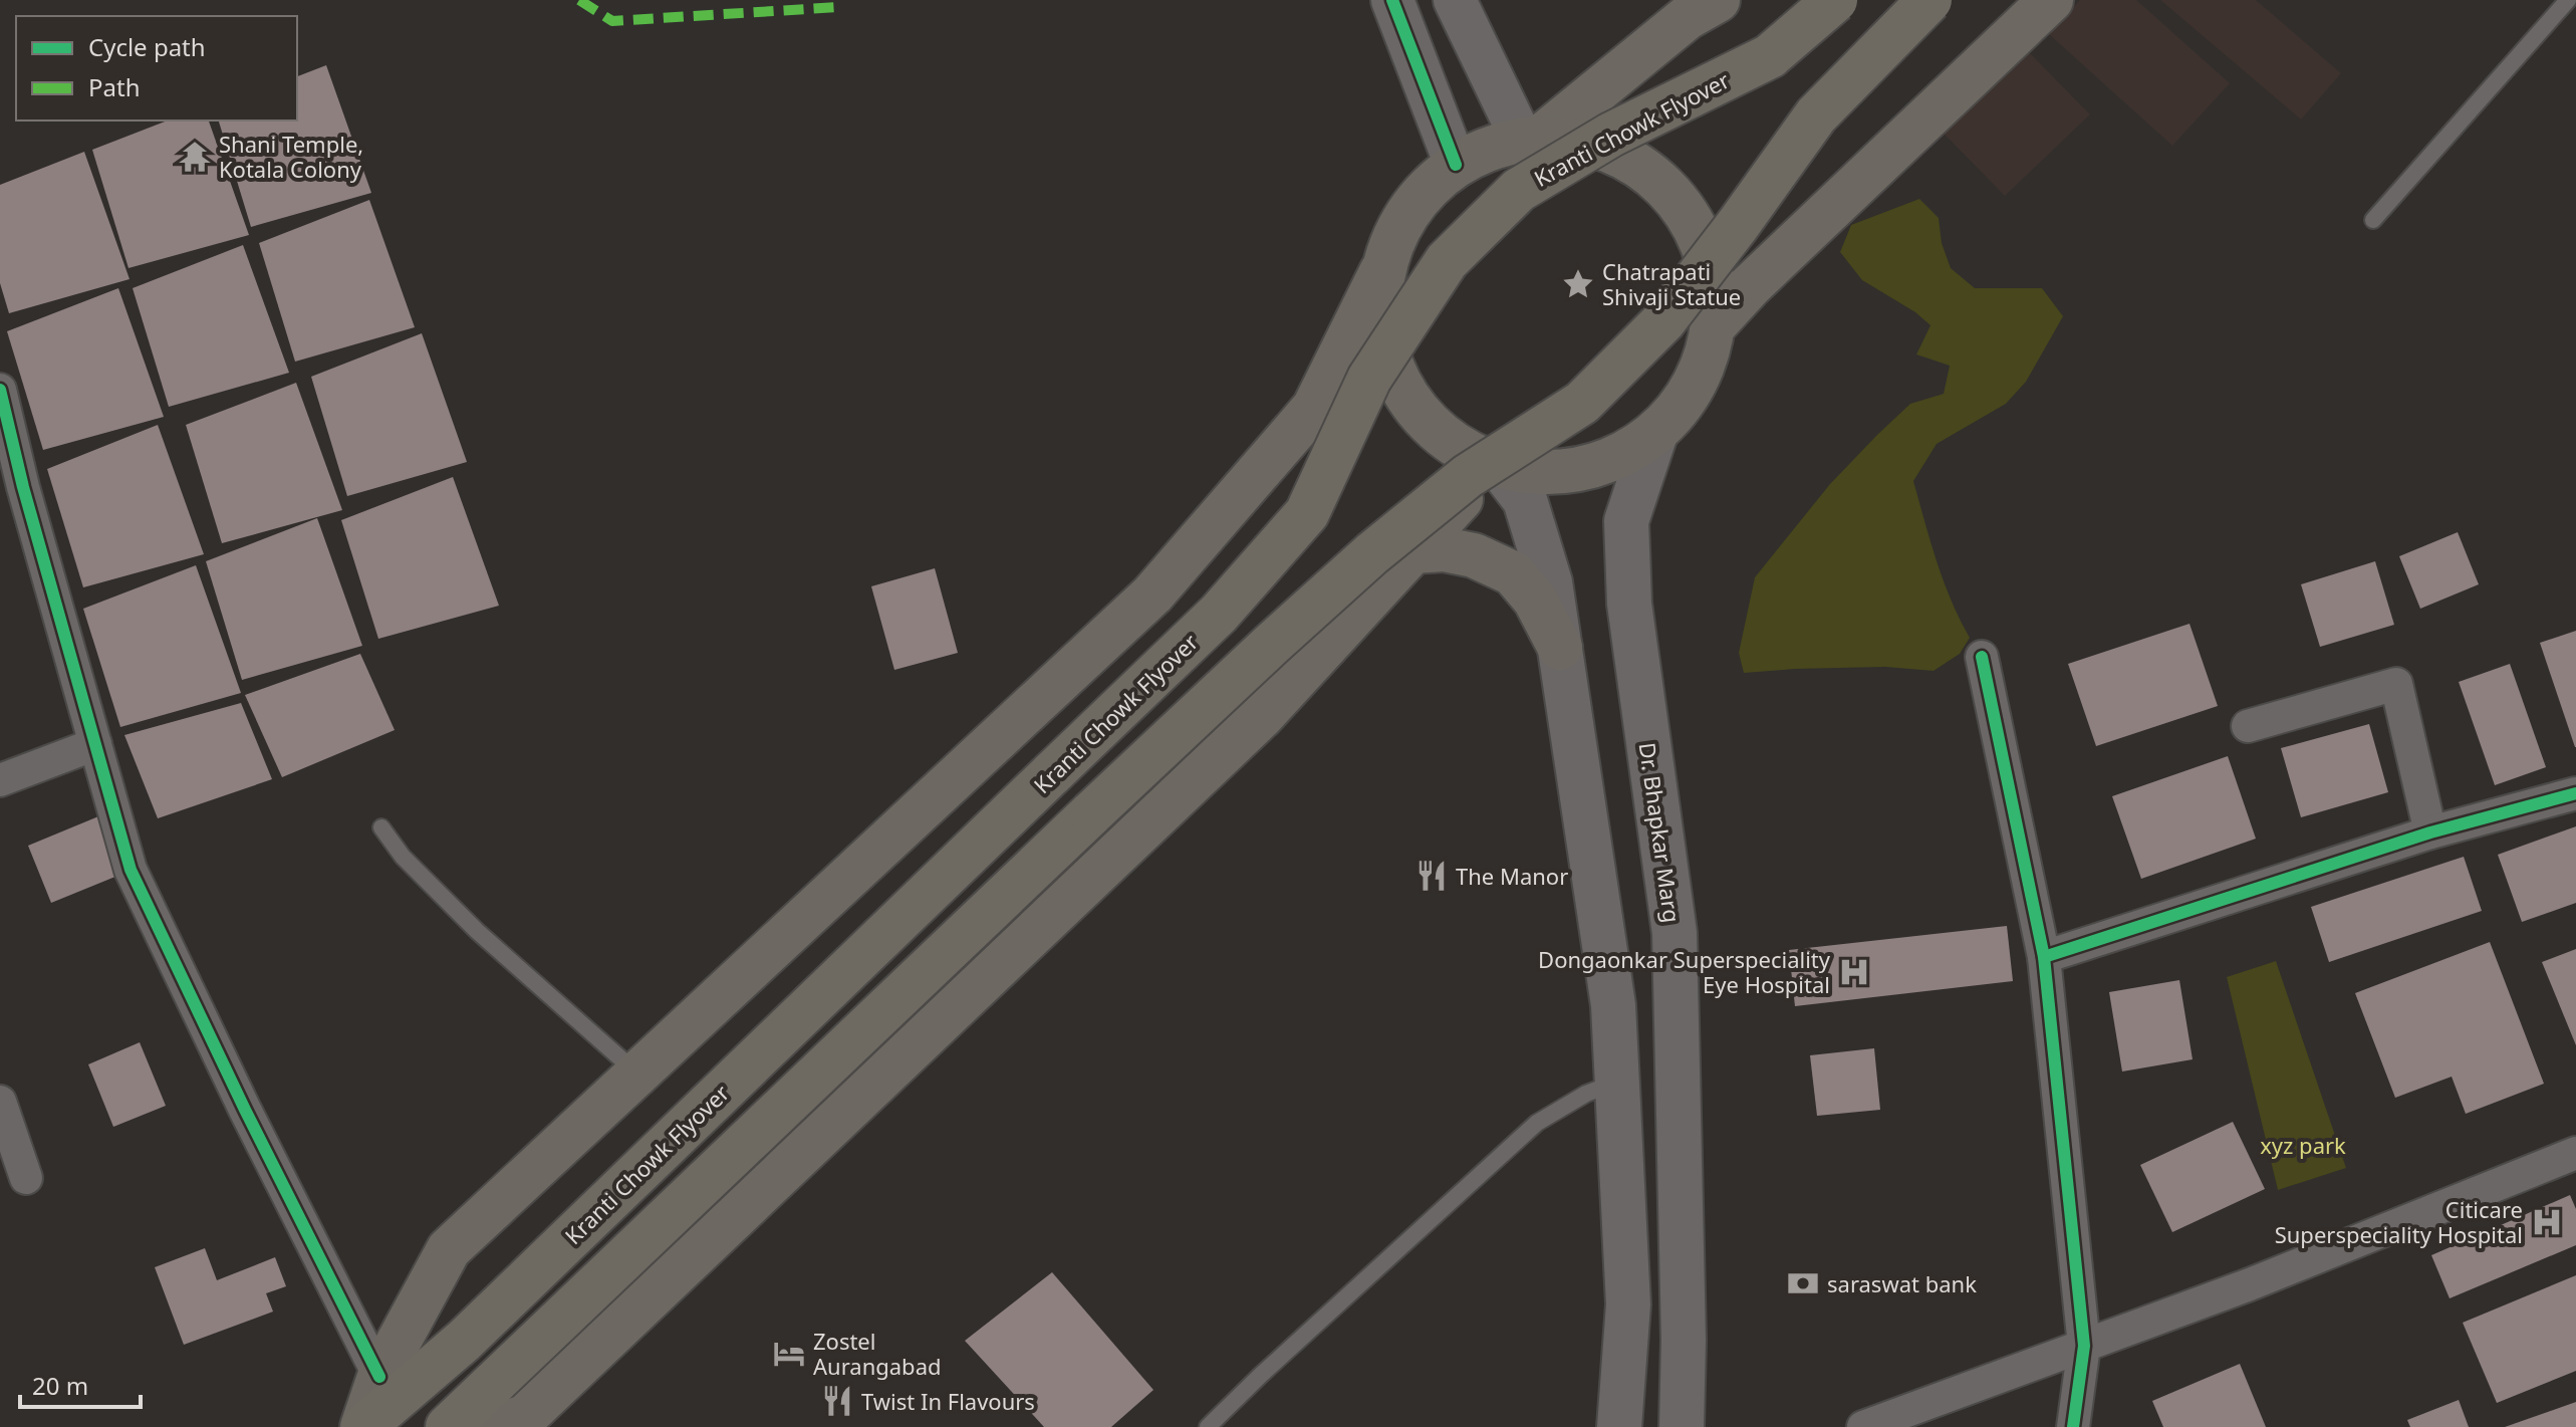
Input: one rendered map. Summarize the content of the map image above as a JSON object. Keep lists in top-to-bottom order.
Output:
{
  "streets": {
    "highway": ["Kranti Chowk Flyover"],
    "main road": ["Dr. Bhapkar Marg"]
  },
  "parks": ["xyz park"],
  "places": {
    "temple": ["Shani Temple, Kotala Colony"],
    "place": ["Chatrapati Shivaji Statue"],
    "restaurant": ["The Manor", "Twist In Flavours"],
    "hospital": ["Dongaonkar Superspeciality Eye Hospital", "Citicare Superspeciality Hospital"],
    "bank": ["saraswat bank"],
    "hotel": ["Zostel Aurangabad"]
  },
  "legend": ["Cycle path", "Path"],
  "scale_bar": "20 m"
}
